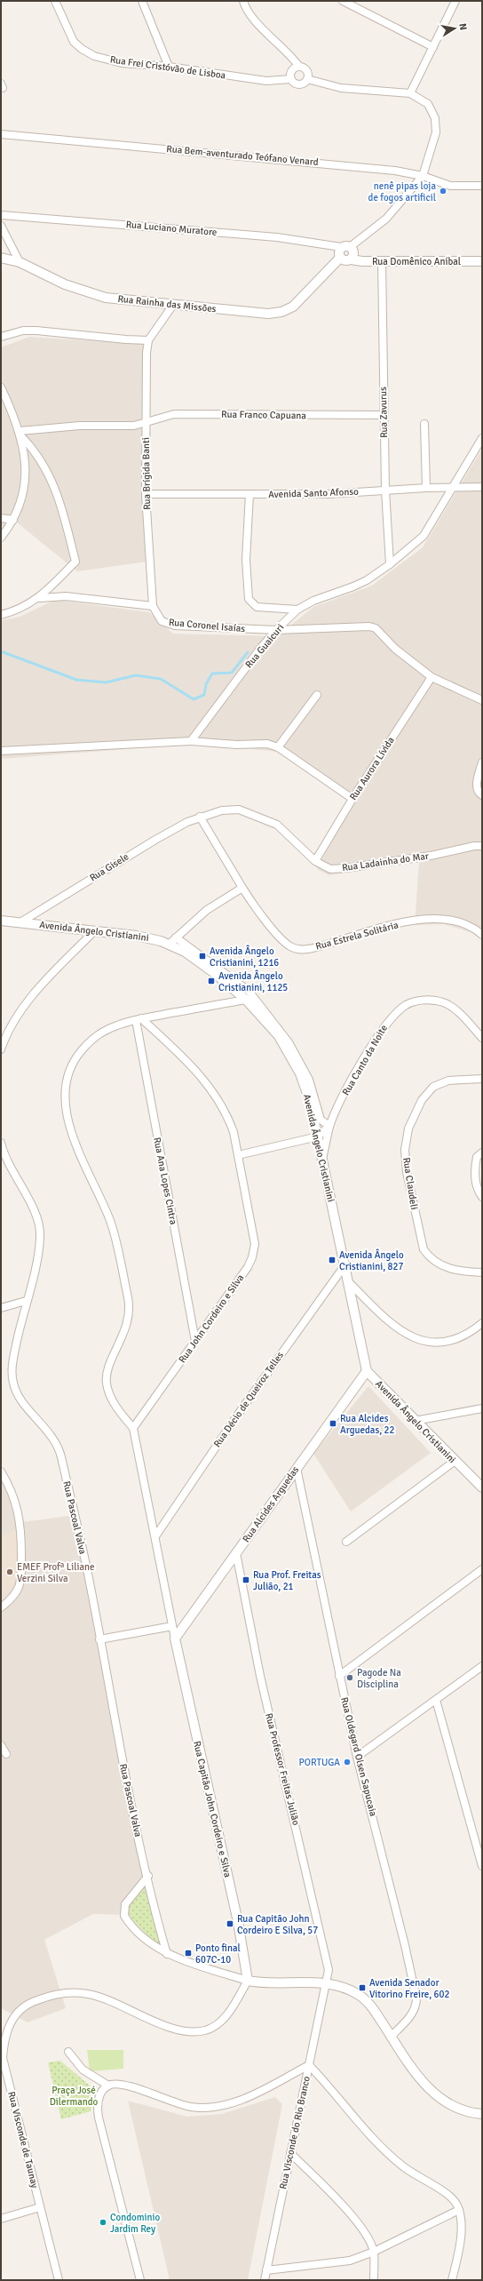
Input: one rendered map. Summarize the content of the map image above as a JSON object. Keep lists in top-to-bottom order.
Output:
{
  "streets": {
    "street": [
      "Rua Frei Cristóvão de Lisboa",
      "Rua Bem-aventurado Teófano Venard",
      "Rua Luciano Muratore",
      "Rua Domênico Aníbal",
      "Rua Rainha das Missões",
      "Rua Zavurus",
      "Rua Franco Capuana",
      "Rua Brígida Banti",
      "Avenida Santo Afonso",
      "Rua Coronel Isaías",
      "Rua Guaicuri",
      "Rua Aurora Lívida",
      "Rua Ladainha do Mar",
      "Rua Gisele",
      "Avenida Ângelo Cristianini",
      "Rua Estrela Solitária",
      "Rua Canto da Noite",
      "Rua Ana Lopes Cintra",
      "Rua Claudeli",
      "Rua John Cordeiro e Silva",
      "Rua Décio de Queiroz Telles",
      "Rua Alcides Arguedas",
      "Rua Pascoal Valva",
      "Rua Oldegard Olsen Sapucaia",
      "Rua Professor Freitas Julião",
      "Rua Capitão John Cordeiro e Silva",
      "Rua Visconde do Rio Branco",
      "Rua Visconde de Taunay"
    ]
  },
  "crossings": [
    ["Rua Luciano Muratore", "Rua Domênico Aníbal"],
    ["Rua Luciano Muratore", "Rua Rainha das Missões"],
    ["Rua Domênico Aníbal", "Rua Rainha das Missões"],
    ["Rua Domênico Aníbal", "Rua Zavurus"],
    ["Rua Zavurus", "Rua Franco Capuana"],
    ["Rua Zavurus", "Avenida Santo Afonso"],
    ["Rua Zavurus", "Rua Guaicuri"],
    ["Rua Franco Capuana", "Rua Brígida Banti"],
    ["Rua Brígida Banti", "Avenida Santo Afonso"],
    ["Rua Brígida Banti", "Rua Coronel Isaías"],
    ["Avenida Santo Afonso", "Rua Guaicuri"],
    ["Rua Coronel Isaías", "Rua Guaicuri"],
    ["Rua Coronel Isaías", "Rua Aurora Lívida"],
    ["Rua Aurora Lívida", "Rua Ladainha do Mar"],
    ["Rua Ladainha do Mar", "Rua Gisele"],
    ["Rua Gisele", "Avenida Ângelo Cristianini"],
    ["Avenida Ângelo Cristianini", "Rua Canto da Noite"],
    ["Avenida Ângelo Cristianini", "Rua Décio de Queiroz Telles"],
    ["Avenida Ângelo Cristianini", "Rua Alcides Arguedas"],
    ["Rua Ana Lopes Cintra", "Rua John Cordeiro e Silva"],
    ["Rua Alcides Arguedas", "Rua Oldegard Olsen Sapucaia"],
    ["Rua Alcides Arguedas", "Rua Professor Freitas Julião"],
    ["Rua Alcides Arguedas", "Rua Capitão John Cordeiro e Silva"],
    ["Rua Professor Freitas Julião", "Rua Visconde do Rio Branco"],
    ["Rua Capitão John Cordeiro e Silva", "Rua Visconde de Taunay"]
  ],
  "parks": ["Praça José Dilermando"],
  "places": {
    "other": [
      "nenê pipas loja de fogos artificil",
      "EMEF Profª Liliane Verzini Silva",
      "Pagode Na Disciplina",
      "PORTUGA",
      "Condominio Jardim Rey"
    ],
    "transit": [
      "Avenida Ângelo Cristianini, 1216",
      "Avenida Ângelo Cristianini, 1125",
      "Avenida Ângelo Cristianini, 827",
      "Rua Alcides Arguedas, 22",
      "Rua Prof. Freitas Julião, 21",
      "Rua Capitão John Cordeiro E Silva, 57",
      "Ponto final 607C-10",
      "Avenida Senador Vitorino Freire, 602"
    ]
  },
  "north": "right"
}
